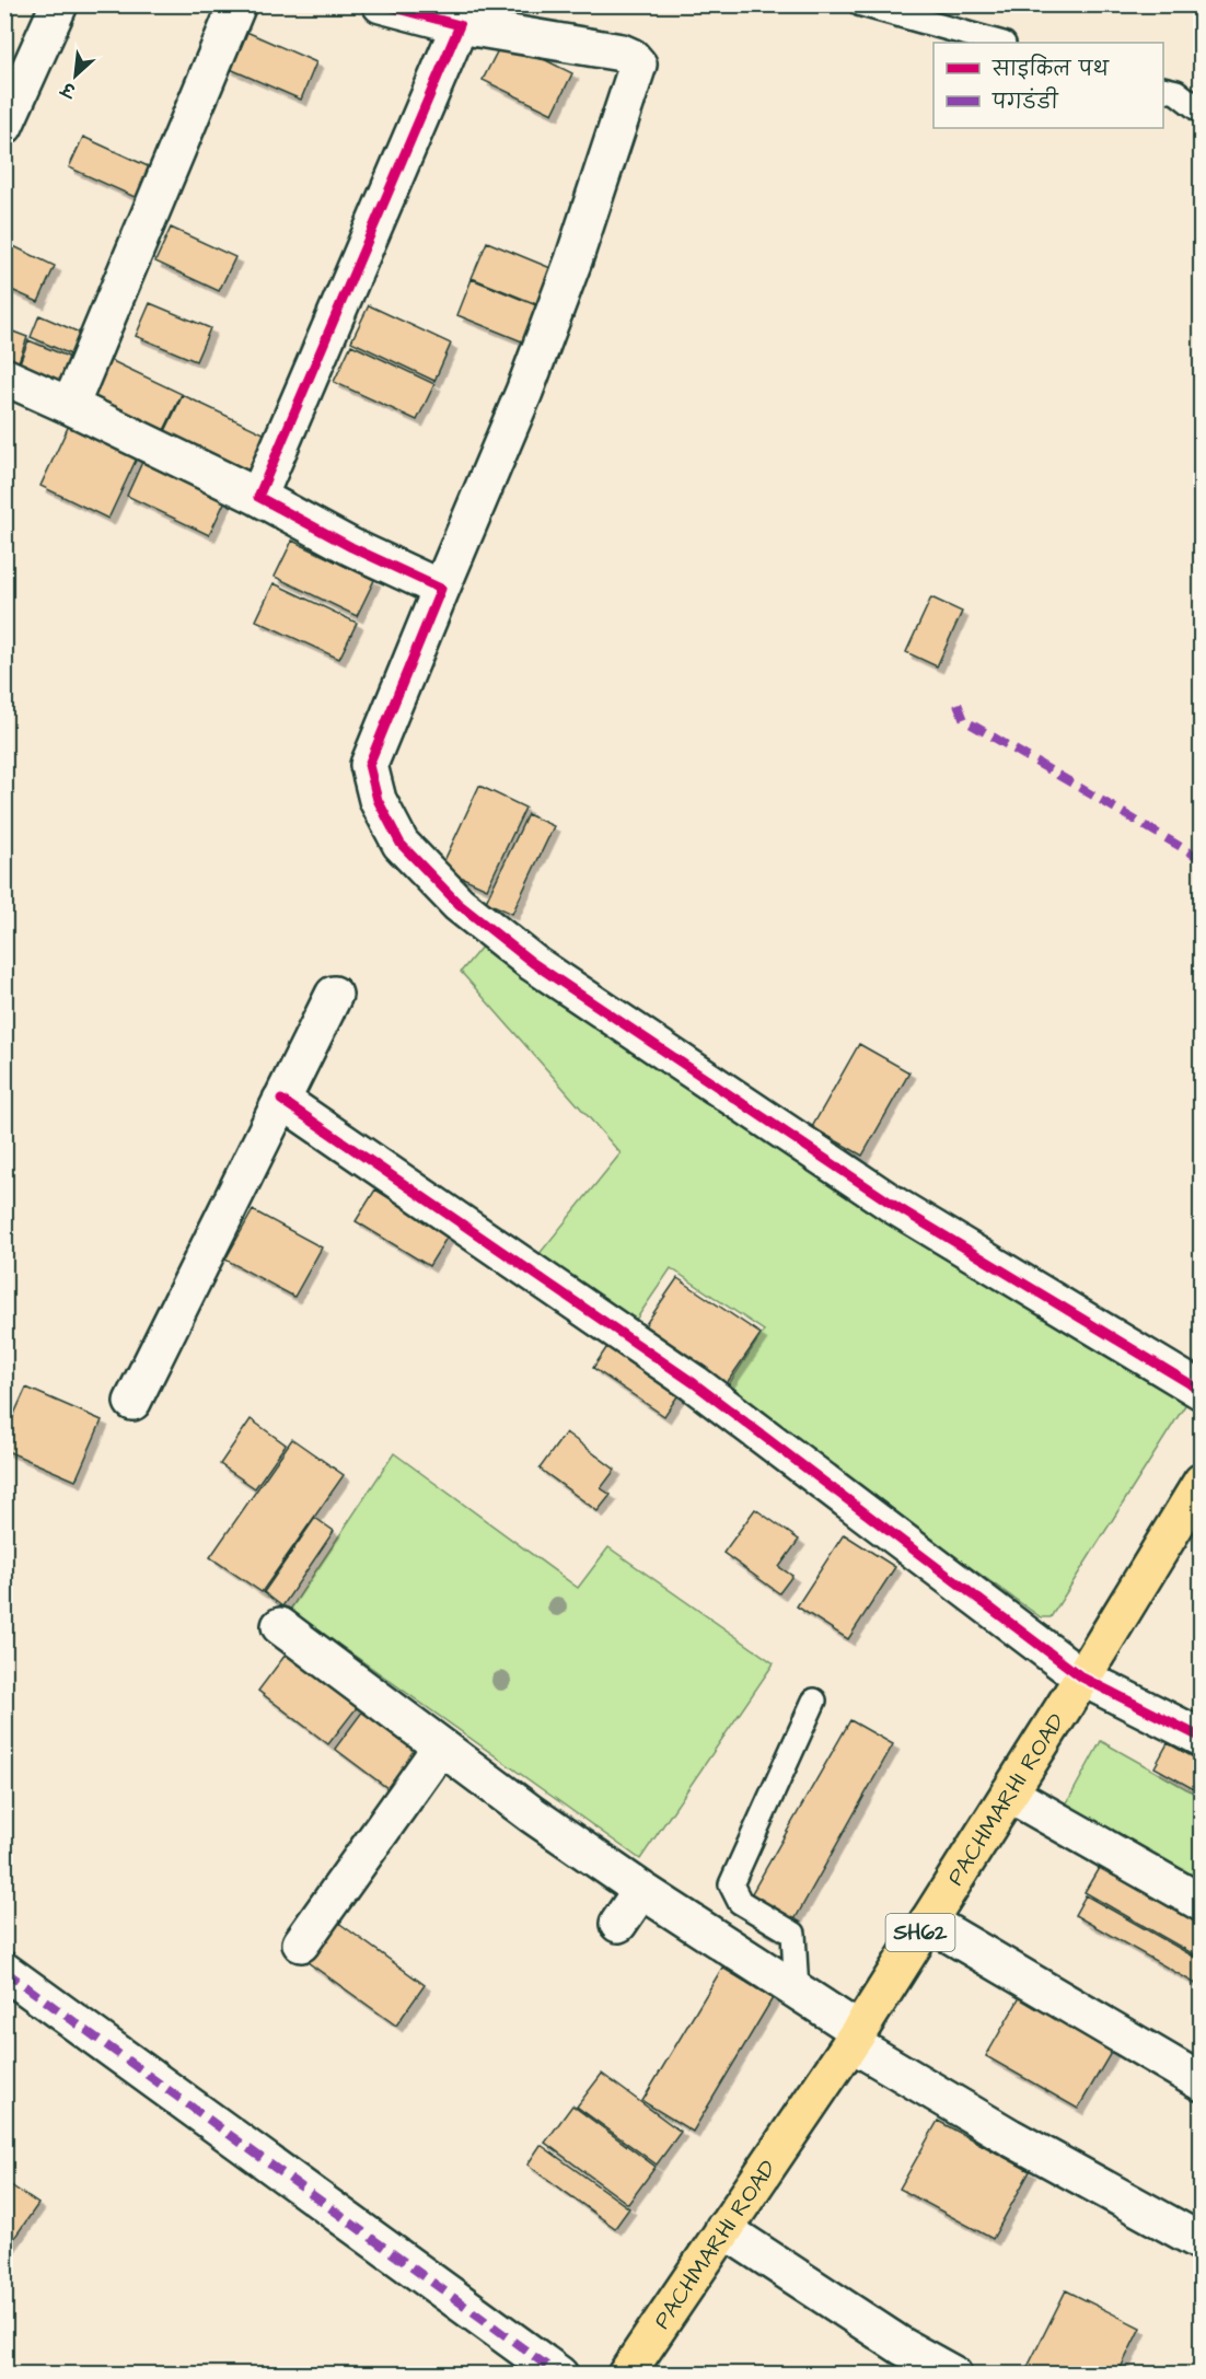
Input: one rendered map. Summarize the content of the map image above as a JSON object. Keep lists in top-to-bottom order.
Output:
{
  "streets": {
    "main road": ["PACHMARHI ROAD", "SH62"]
  },
  "legend": ["साइकिल पथ", "पगडंडी"],
  "north": "bottom left"
}
